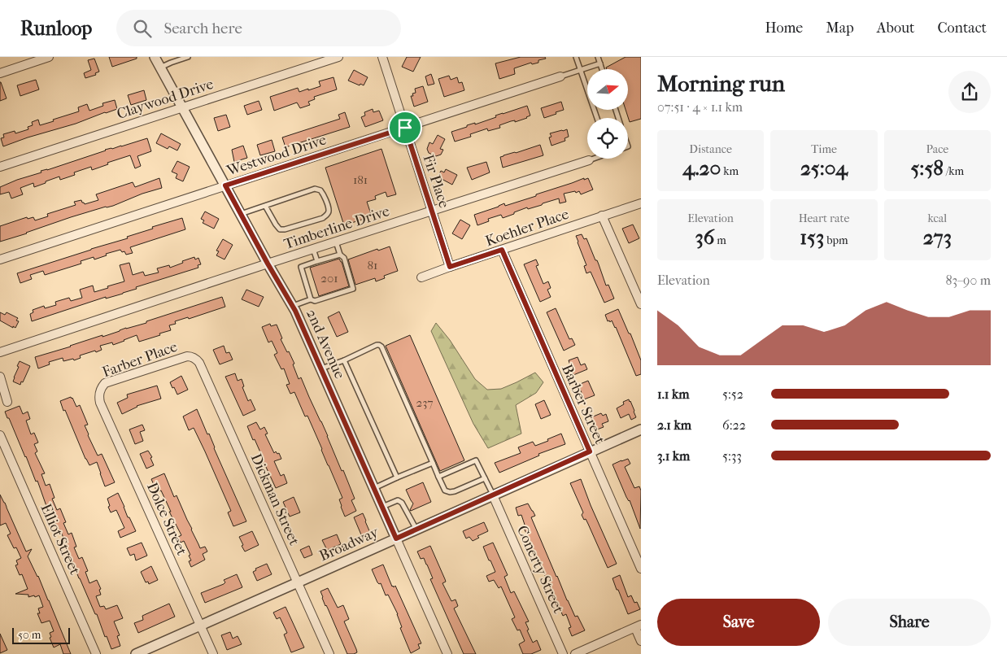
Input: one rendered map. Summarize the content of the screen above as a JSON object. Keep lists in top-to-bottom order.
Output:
{
  "streets": {
    "street": [
      "Claywood Drive",
      "Westwood Drive",
      "Fir Place",
      "Timberline Drive",
      "Koehler Place",
      "2nd Avenue",
      "Farber Place",
      "Barber Street",
      "Dickman Street",
      "Dolce Street",
      "Elliot Street",
      "Broadway",
      "Conerty Street"
    ]
  },
  "crossings": [
    ["Claywood Drive", "2nd Avenue"],
    ["Westwood Drive", "Fir Place"],
    ["Westwood Drive", "2nd Avenue"],
    ["Fir Place", "Timberline Drive"],
    ["Fir Place", "Koehler Place"],
    ["Timberline Drive", "2nd Avenue"],
    ["Koehler Place", "Barber Street"],
    ["2nd Avenue", "Broadway"],
    ["Farber Place", "Dickman Street"],
    ["Farber Place", "Dolce Street"],
    ["Barber Street", "Broadway"],
    ["Dickman Street", "Broadway"],
    ["Dolce Street", "Broadway"],
    ["Broadway", "Conerty Street"]
  ],
  "house_numbers": [
    "181",
    "81",
    "201",
    "237"
  ],
  "scale_bar": "50 m",
  "north": "right",
  "page": {
    "header": "Runloop",
    "search": "Search here",
    "nav": [
      "Home",
      "Map",
      "About",
      "Contact"
    ],
    "heading": ["Morning run", "07:51 · 4 × 1.1 km"],
    "stats": [
      ["Distance", "4.20 km"],
      ["Time", "25:04"],
      ["Pace", "5:58 /km"],
      ["Elevation", "36 m"],
      ["Heart rate", "153 bpm"],
      ["kcal", "273"]
    ],
    "chart": ["Elevation", "83–90 m"],
    "list": [
      {
        "name": "1.1 km",
        "note": "5:52"
      },
      {
        "name": "2.1 km",
        "note": "6:22"
      },
      {
        "name": "3.1 km",
        "note": "5:33"
      }
    ],
    "buttons": ["Save", "Share"],
    "scale": "50 m"
  }
}
